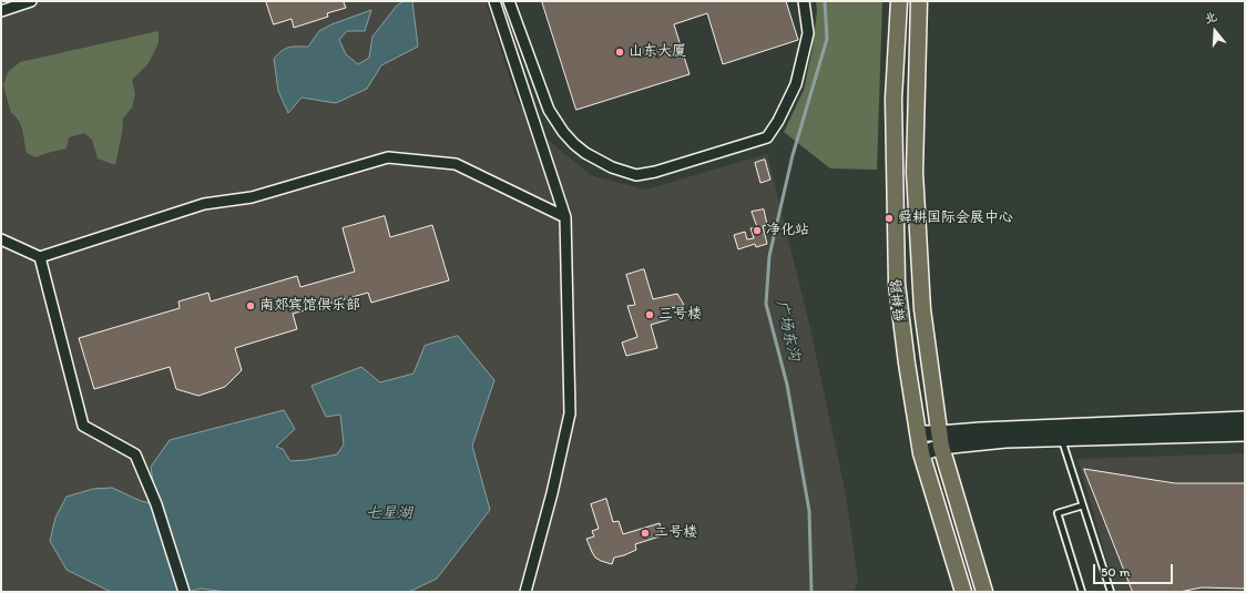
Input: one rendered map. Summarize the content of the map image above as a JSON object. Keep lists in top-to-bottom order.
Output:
{
  "streets": {
    "main road": ["舜耕路"]
  },
  "water": ["广场东沟", "七星湖"],
  "places": [
    "山东大厦",
    "舜耕国际会展中心",
    "净化站",
    "南郊宾馆俱乐部",
    "三号楼",
    "二号楼"
  ],
  "scale_bar": "50 m",
  "north": "top"
}
